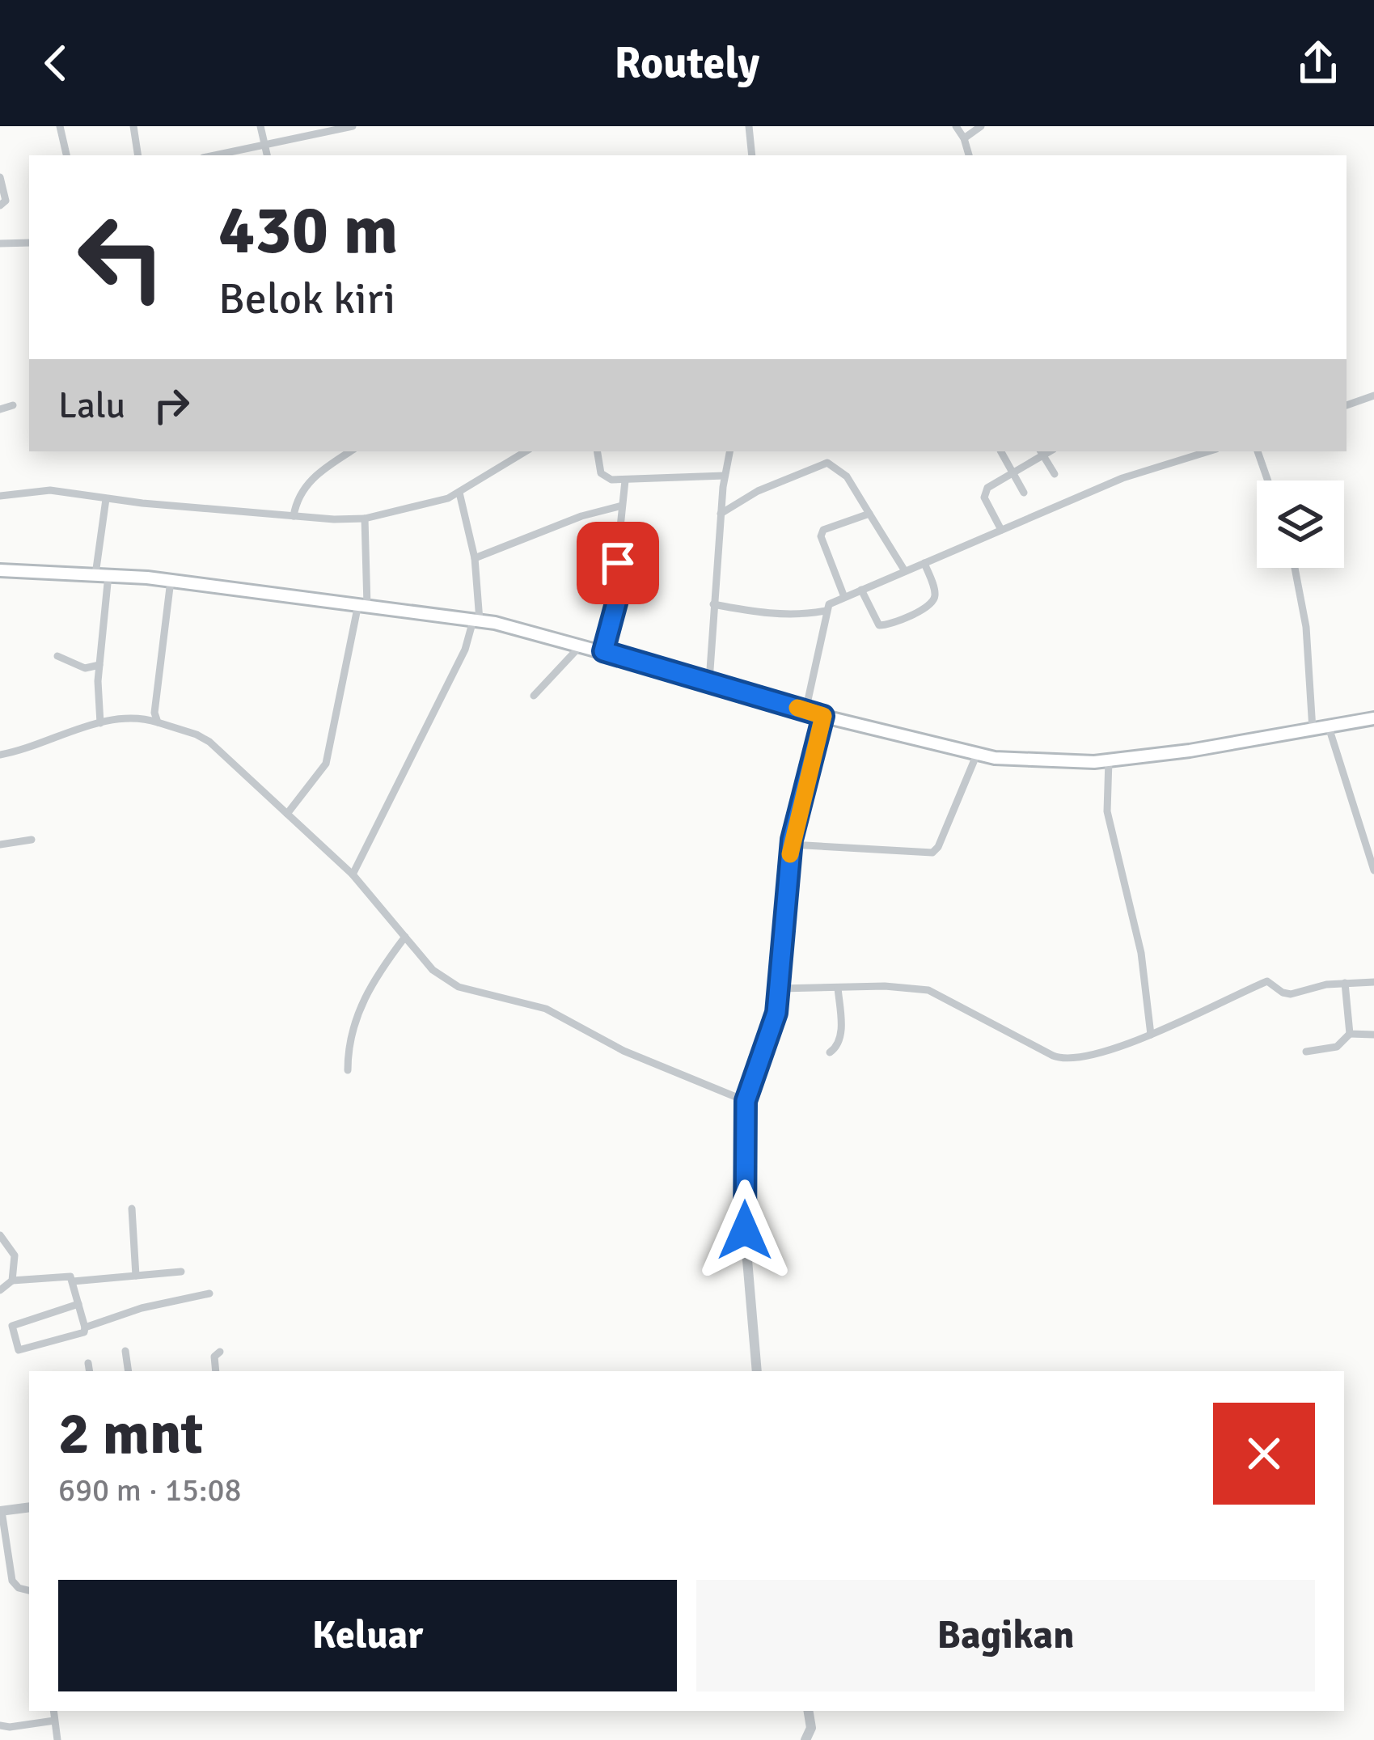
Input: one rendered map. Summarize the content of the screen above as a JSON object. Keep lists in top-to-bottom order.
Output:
{
  "page": {
    "header": "Routely",
    "turn": ["430 m", "Belok kiri"],
    "then": "Lalu",
    "heading": ["2 mnt", "690 m · 15:08"],
    "buttons": ["Keluar", "Bagikan"]
  }
}
